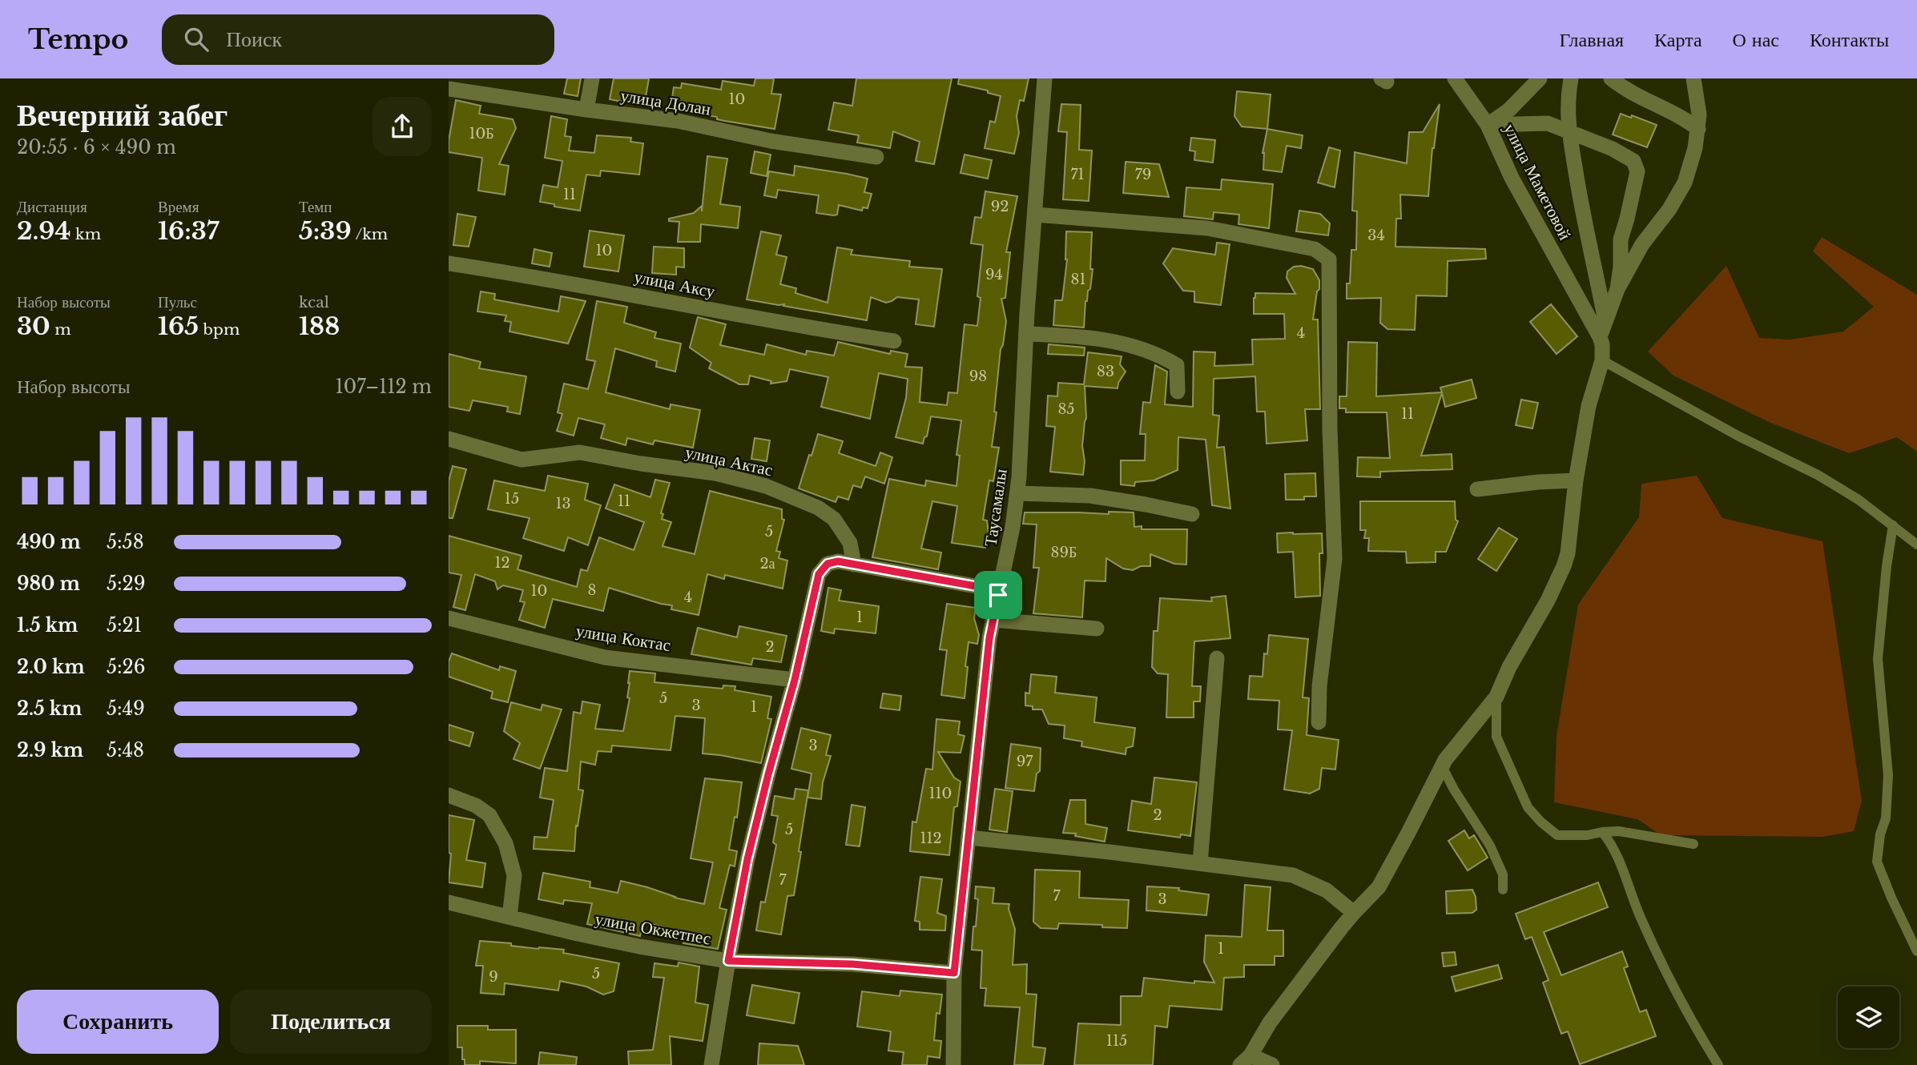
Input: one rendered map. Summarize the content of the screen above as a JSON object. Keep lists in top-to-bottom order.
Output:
{
  "streets": {
    "street": [
      "улица Долан",
      "улица Маметовой",
      "улица Аксу",
      "улица Актас",
      "Таусамалы",
      "улица Коктас",
      "улица Окжетпес"
    ]
  },
  "crossings": [
    ["Таусамалы", "улица Окжетпес"]
  ],
  "house_numbers": [
    "10",
    "10Б",
    "71",
    "79",
    "11",
    "92",
    "34",
    "10",
    "94",
    "81",
    "4",
    "83",
    "98",
    "85",
    "11",
    "15",
    "11",
    "13",
    "5",
    "89Б",
    "12",
    "2а",
    "8",
    "10",
    "4",
    "1",
    "2",
    "5",
    "3",
    "1",
    "3",
    "97",
    "110",
    "2",
    "5",
    "112",
    "7",
    "7",
    "3",
    "1",
    "5",
    "9",
    "115"
  ],
  "page": {
    "header": "Tempo",
    "search": "Поиск",
    "nav": [
      "Главная",
      "Карта",
      "О нас",
      "Контакты"
    ],
    "heading": ["Вечерний забег", "20:55 · 6 × 490 m"],
    "stats": [
      ["Дистанция", "2.94 km"],
      ["Время", "16:37"],
      ["Темп", "5:39 /km"],
      ["Набор высоты", "30 m"],
      ["Пульс", "165 bpm"],
      ["kcal", "188"]
    ],
    "chart": ["Набор высоты", "107–112 m"],
    "list": [
      {
        "name": "490 m",
        "note": "5:58"
      },
      {
        "name": "980 m",
        "note": "5:29"
      },
      {
        "name": "1.5 km",
        "note": "5:21"
      },
      {
        "name": "2.0 km",
        "note": "5:26"
      },
      {
        "name": "2.5 km",
        "note": "5:49"
      },
      {
        "name": "2.9 km",
        "note": "5:48"
      }
    ],
    "buttons": ["Сохранить", "Поделиться"]
  }
}
